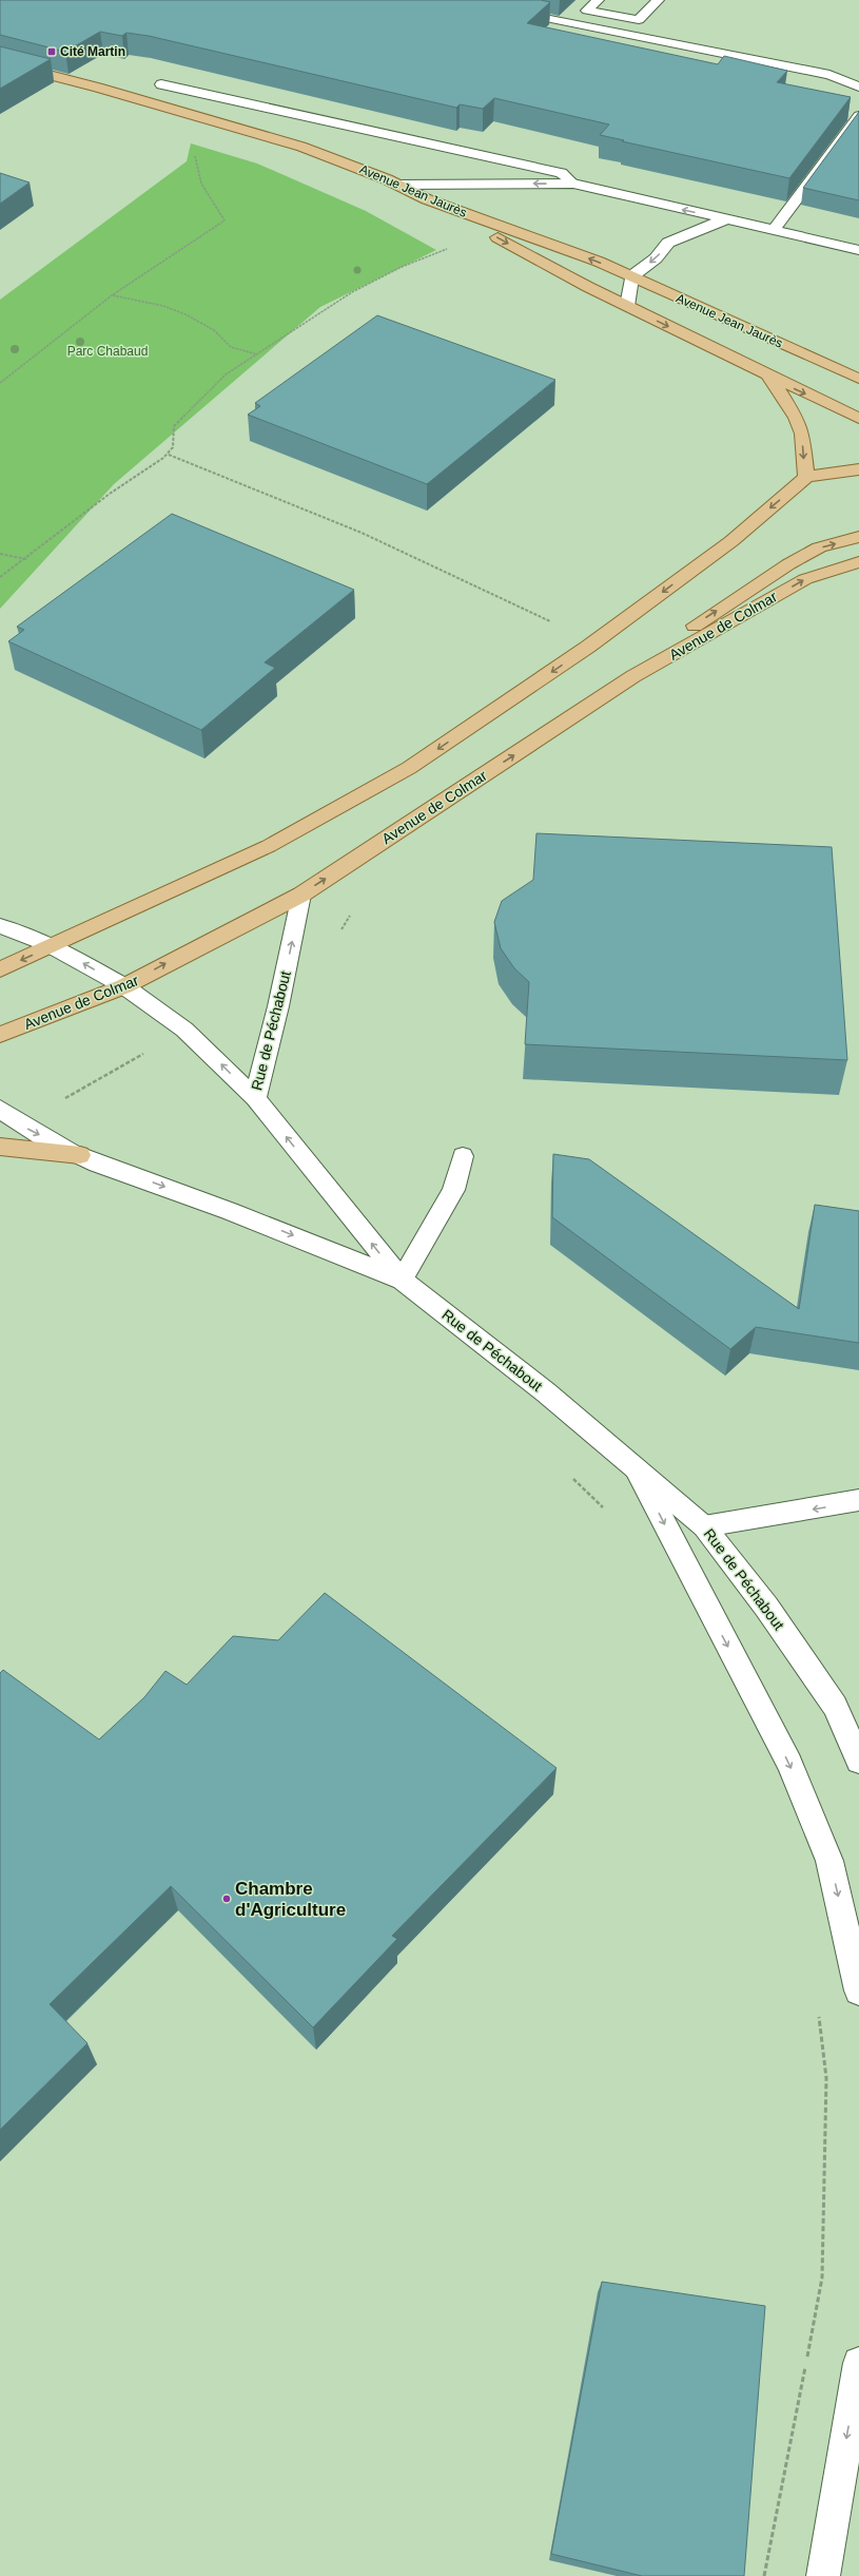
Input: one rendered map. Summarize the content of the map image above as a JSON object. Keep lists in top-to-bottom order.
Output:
{
  "streets": {
    "main road": ["Avenue Jean Jaurès", "Avenue de Colmar"],
    "street": ["Rue de Péchabout"]
  },
  "crossings": [
    ["Avenue de Colmar", "Rue de Péchabout"]
  ],
  "one_way": ["Rue de Péchabout"],
  "parks": ["Parc Chabaud"],
  "places": {
    "transit": ["Cité Martin"],
    "other": ["Chambre d'Agriculture"]
  }
}
